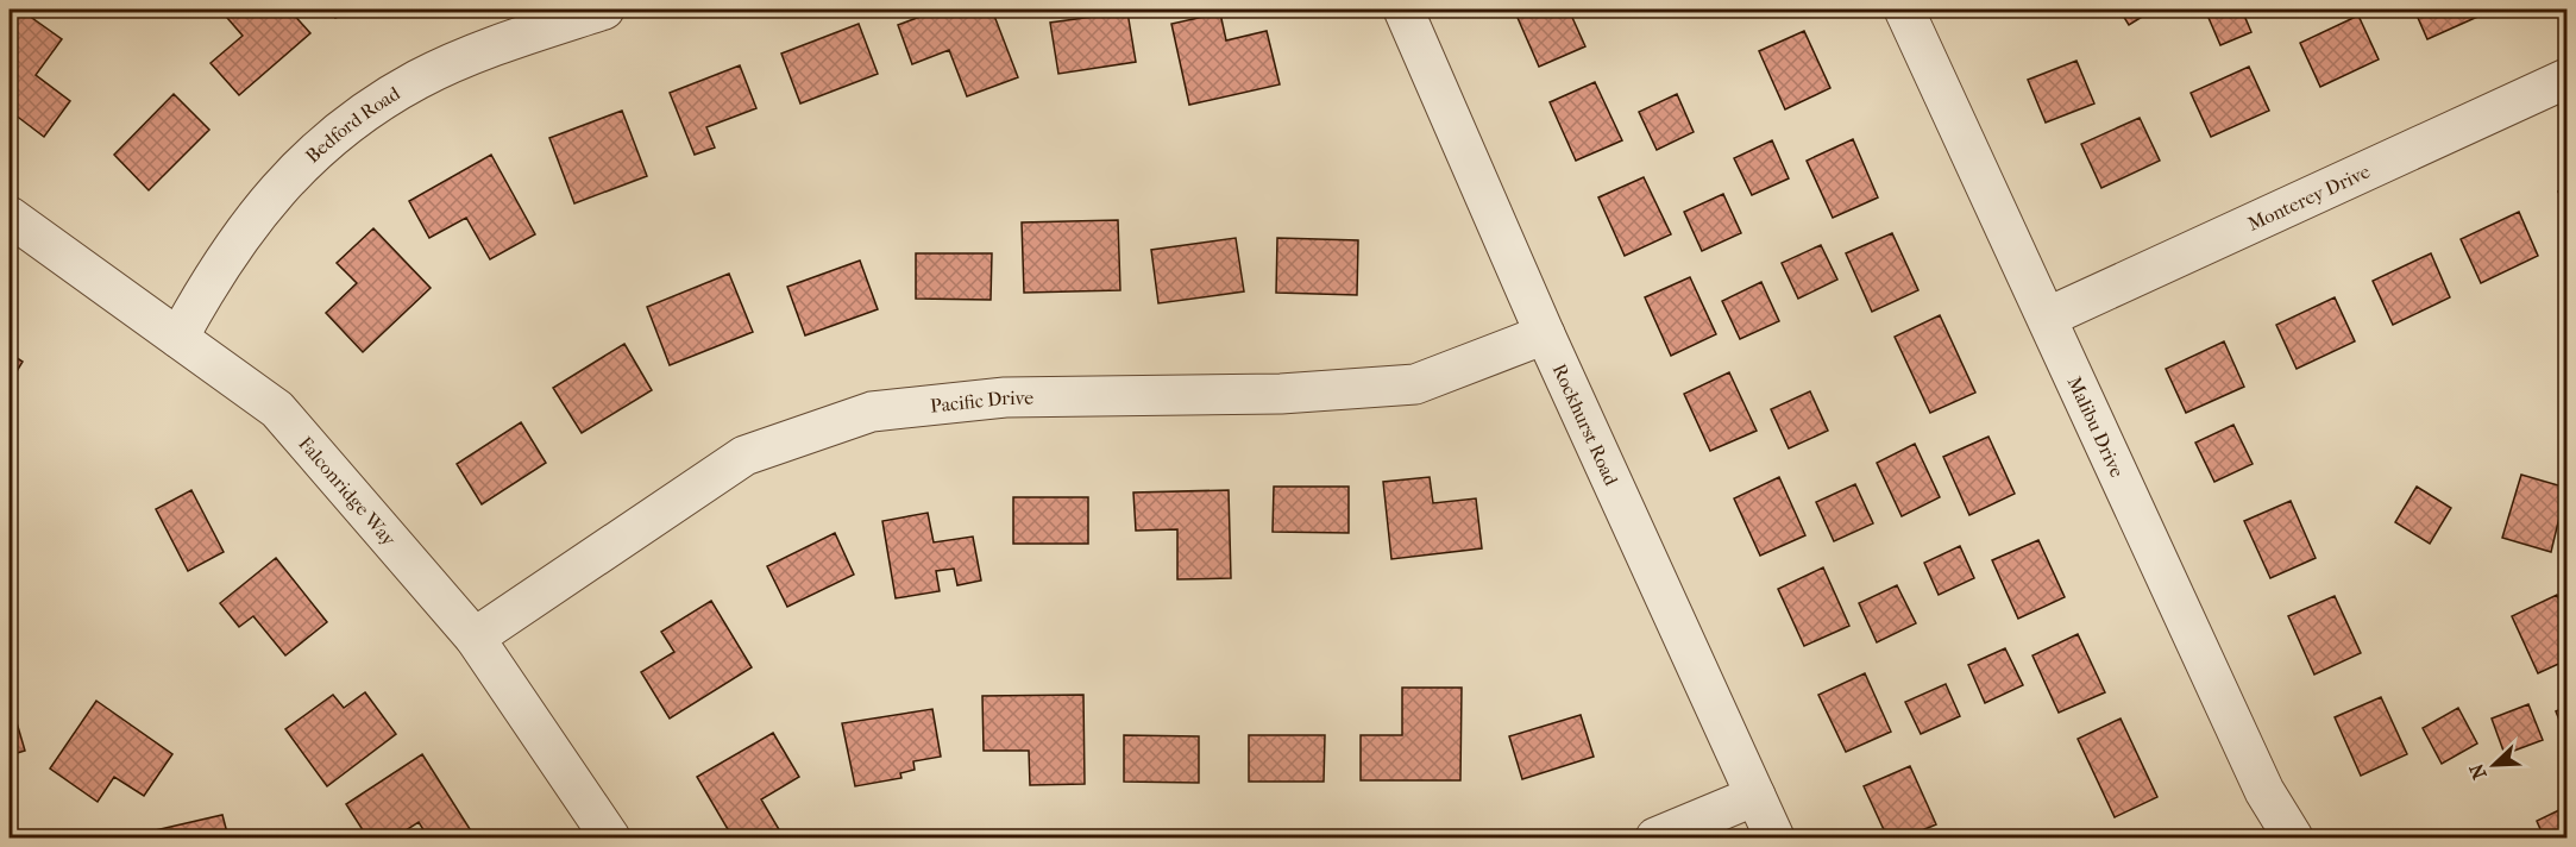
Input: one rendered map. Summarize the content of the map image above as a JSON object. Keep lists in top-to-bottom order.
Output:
{
  "streets": {
    "street": [
      "Bedford Road",
      "Monterey Drive",
      "Pacific Drive",
      "Rockhurst Road",
      "Malibu Drive",
      "Falconridge Way"
    ]
  },
  "crossings": [
    ["Bedford Road", "Falconridge Way"],
    ["Monterey Drive", "Malibu Drive"],
    ["Pacific Drive", "Rockhurst Road"],
    ["Pacific Drive", "Falconridge Way"]
  ],
  "north": "bottom left"
}
